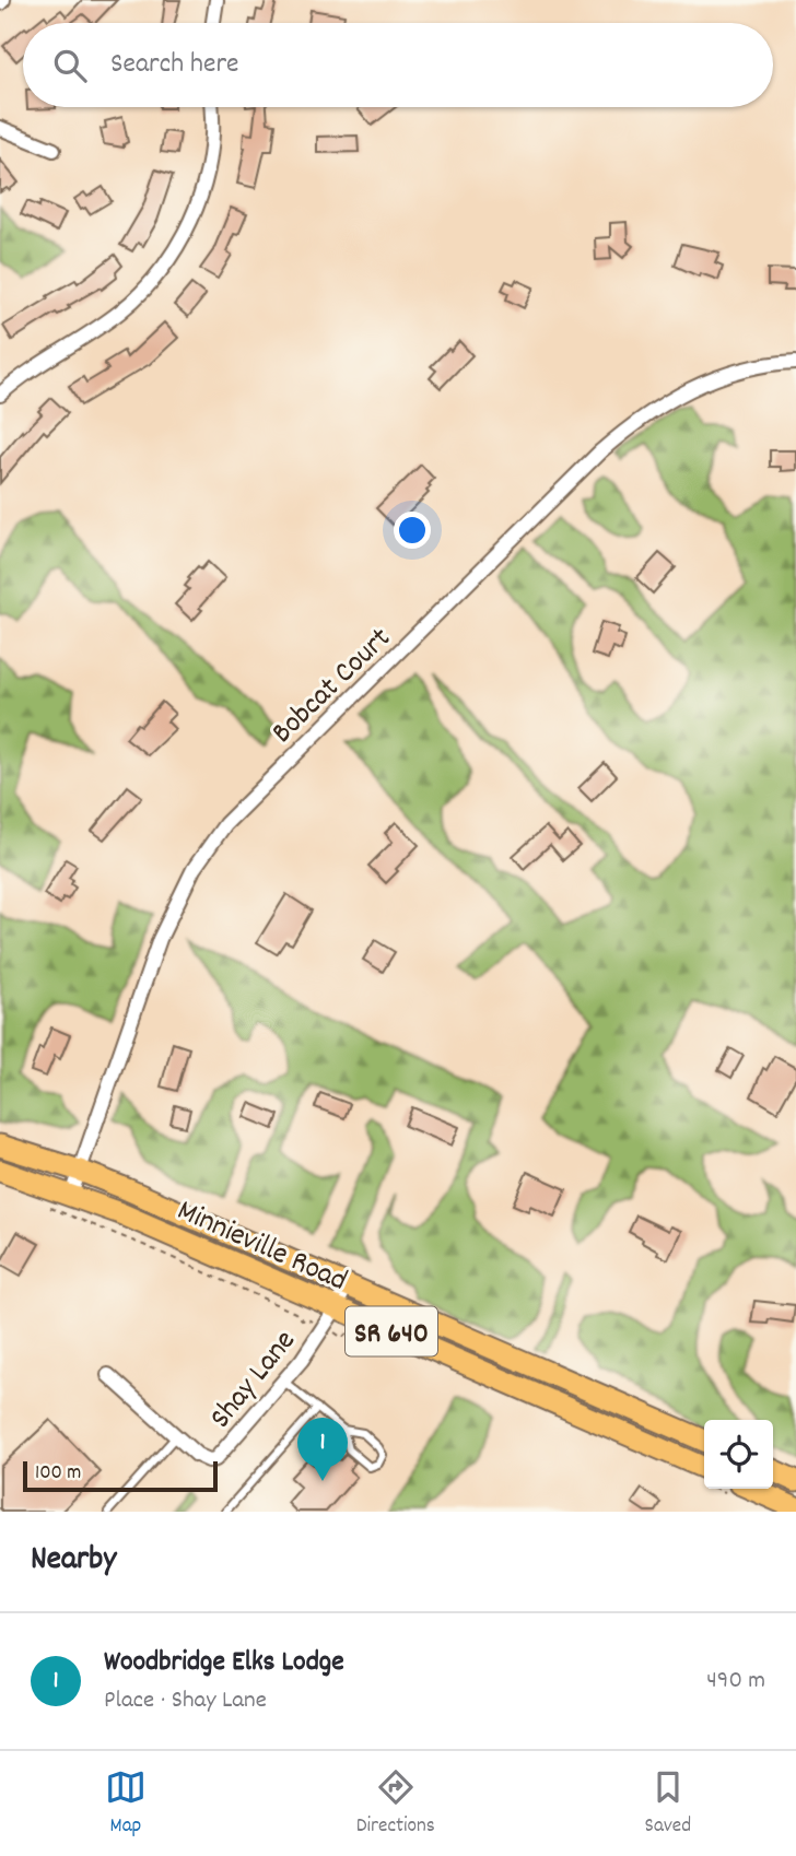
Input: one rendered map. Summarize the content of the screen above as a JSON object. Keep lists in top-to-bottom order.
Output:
{
  "streets": {
    "main road": ["Minnieville Road", "SR 640"],
    "street": ["Bobcat Court", "Shay Lane"]
  },
  "crossings": [
    ["Bobcat Court", "Minnieville Road"],
    ["Minnieville Road", "Shay Lane"]
  ],
  "scale_bar": "100 m",
  "page": {
    "search": "Search here",
    "pins": "1",
    "scale": "100 m",
    "heading": "Nearby",
    "list": [
      {
        "mark": "1",
        "name": "Woodbridge Elks Lodge",
        "note": "Place · Shay Lane",
        "value": "490 m"
      }
    ],
    "nav": ["Map", "Directions", "Saved"]
  }
}
